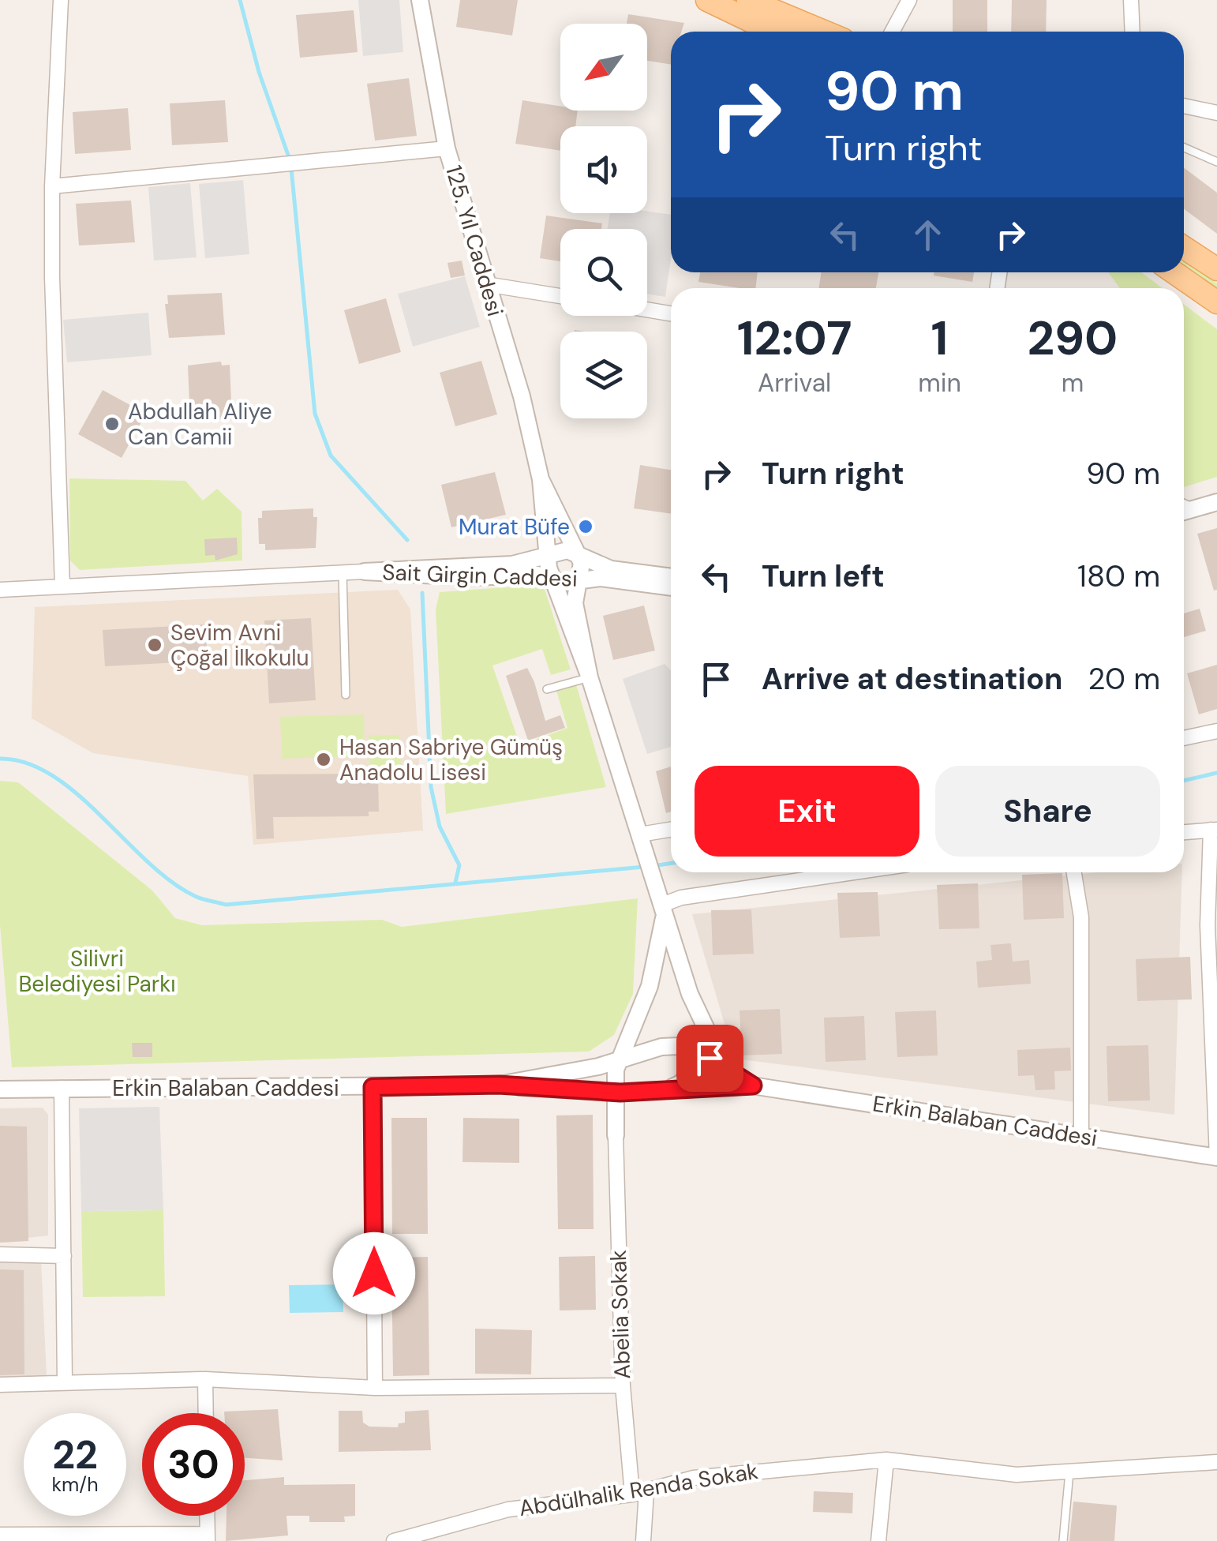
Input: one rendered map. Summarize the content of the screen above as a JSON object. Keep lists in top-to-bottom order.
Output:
{
  "streets": {
    "street": [
      "125. Yıl Caddesi",
      "Sait Girgin Caddesi",
      "Erkin Balaban Caddesi",
      "Abelia Sokak",
      "Abdülhalik Renda Sokak"
    ]
  },
  "crossings": [
    ["125. Yıl Caddesi", "Sait Girgin Caddesi"],
    ["Abelia Sokak", "Abdülhalik Renda Sokak"]
  ],
  "parks": ["Silivri Belediyesi Parkı"],
  "places": [
    "Abdullah Aliye Can Camii",
    "Murat Büfe",
    "Sevim Avni Çoğal İlkokulu",
    "Hasan Sabriye Gümüş Anadolu Lisesi"
  ],
  "north": "bottom left",
  "page": {
    "turn": ["90 m", "Turn right"],
    "eta": [
      "12:07",
      "Arrival",
      "1",
      "min",
      "290",
      "m"
    ],
    "list": [
      {
        "name": "Turn right",
        "value": "90 m"
      },
      {
        "name": "Turn left",
        "value": "180 m"
      },
      {
        "name": "Arrive at destination",
        "value": "20 m"
      }
    ],
    "buttons": ["Exit", "Share"],
    "speed": "22 km/h",
    "limit": "30"
  }
}
